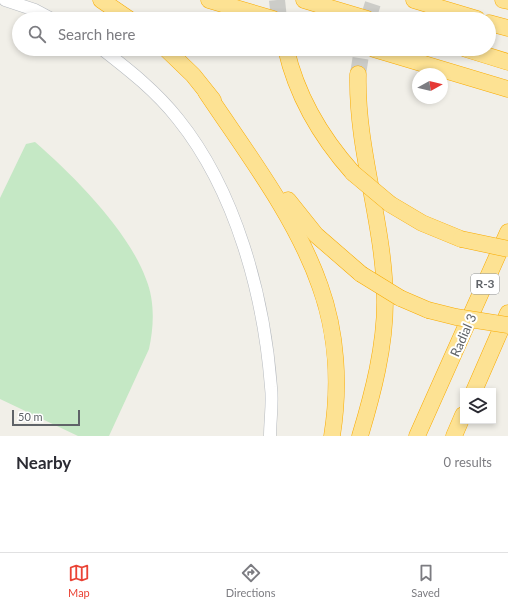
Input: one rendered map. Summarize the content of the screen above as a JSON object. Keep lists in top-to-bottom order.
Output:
{
  "streets": {
    "highway": ["R-3", "Radial 3"]
  },
  "scale_bar": "50 m",
  "north": "right",
  "page": {
    "search": "Search here",
    "scale": "50 m",
    "heading": ["Nearby", "0 results"],
    "nav": ["Map", "Directions", "Saved"]
  }
}
